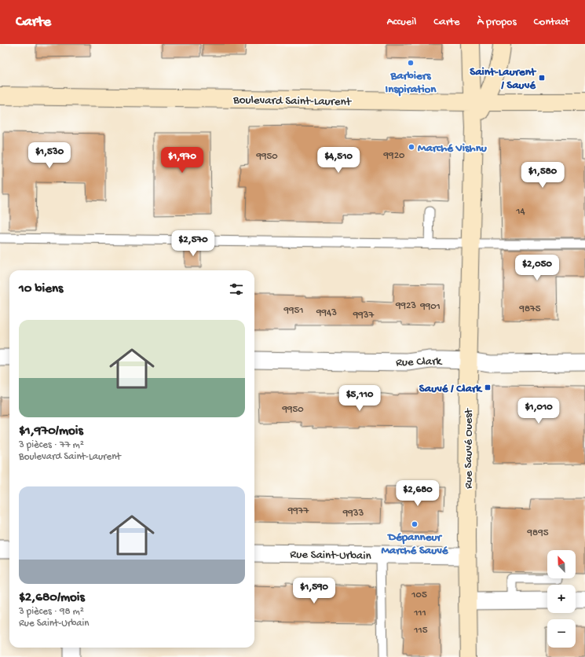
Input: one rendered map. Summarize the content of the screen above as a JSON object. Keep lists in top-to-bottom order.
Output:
{
  "streets": {
    "main road": ["Boulevard Saint-Laurent", "Rue Sauvé Ouest"],
    "street": ["Rue Clark", "Rue Saint-Urbain"]
  },
  "crossings": [
    ["Boulevard Saint-Laurent", "Rue Sauvé Ouest"],
    ["Rue Clark", "Rue Sauvé Ouest"],
    ["Rue Sauvé Ouest", "Rue Saint-Urbain"]
  ],
  "places": {
    "other": ["Barbiers Inspiration", "Marché Vishnu", "Dépanneur Marché Sauvé"],
    "transit": ["Saint-Laurent / Sauvé", "Sauvé / Clark"]
  },
  "house_numbers": [
    "9920",
    "9950",
    "14",
    "9923",
    "9901",
    "9875",
    "9951",
    "9943",
    "9937",
    "9950",
    "9977",
    "9933",
    "9895",
    "105",
    "111",
    "115"
  ],
  "north": "top left",
  "page": {
    "header": "Carte",
    "nav": [
      "Accueil",
      "Carte",
      "À propos",
      "Contact"
    ],
    "price": [
      "$1,530",
      "$1,970",
      "$4,510",
      "$1,580",
      "$2,570",
      "$2,050",
      "$5,110",
      "$1,010",
      "$2,680",
      "$1,590"
    ],
    "heading": "10 biens",
    "list": [
      {
        "name": "$1,970/mois",
        "note": "3 pièces · 77 m² · Boulevard Saint-Laurent"
      },
      {
        "name": "$2,680/mois",
        "note": "3 pièces · 98 m² · Rue Saint-Urbain"
      }
    ],
    "map_buttons": ["+", "−"]
  }
}
